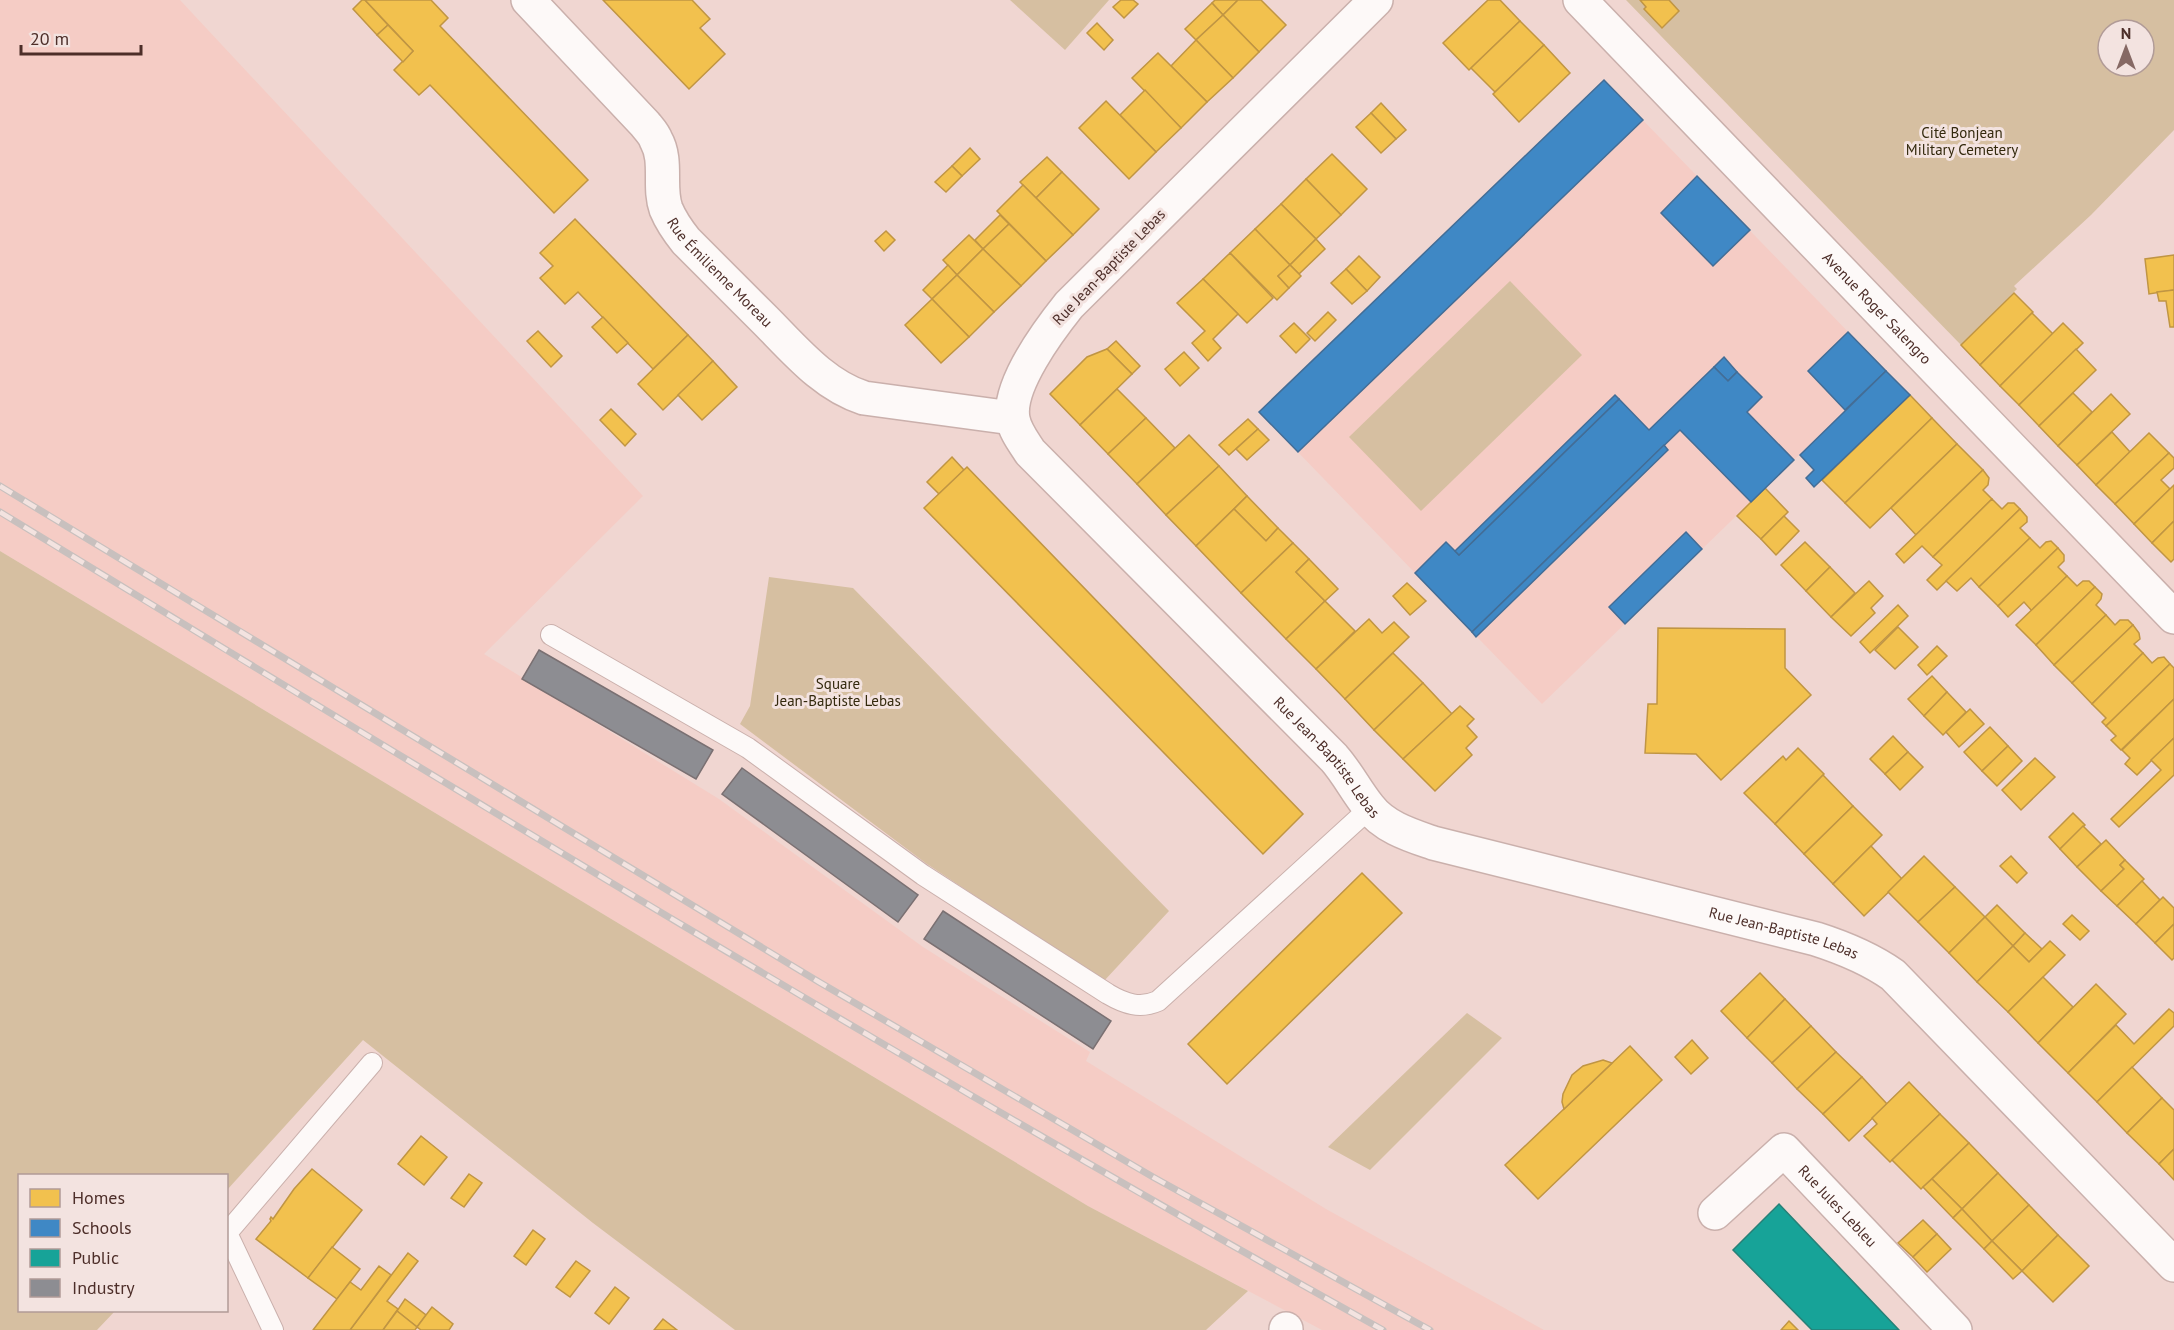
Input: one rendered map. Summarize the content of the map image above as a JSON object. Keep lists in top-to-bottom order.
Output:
{
  "streets": {
    "street": [
      "Rue Jean-Baptiste Lebas",
      "Rue Émilienne Moreau",
      "Avenue Roger Salengro",
      "Rue Jules Lebleu"
    ]
  },
  "crossings": [
    ["Rue Jean-Baptiste Lebas", "Rue Émilienne Moreau"]
  ],
  "parks": ["Cité Bonjean Military Cemetery", "Square Jean-Baptiste Lebas"],
  "legend": [
    "Homes",
    "Schools",
    "Public",
    "Industry"
  ],
  "scale_bar": "20 m",
  "north": "top"
}
